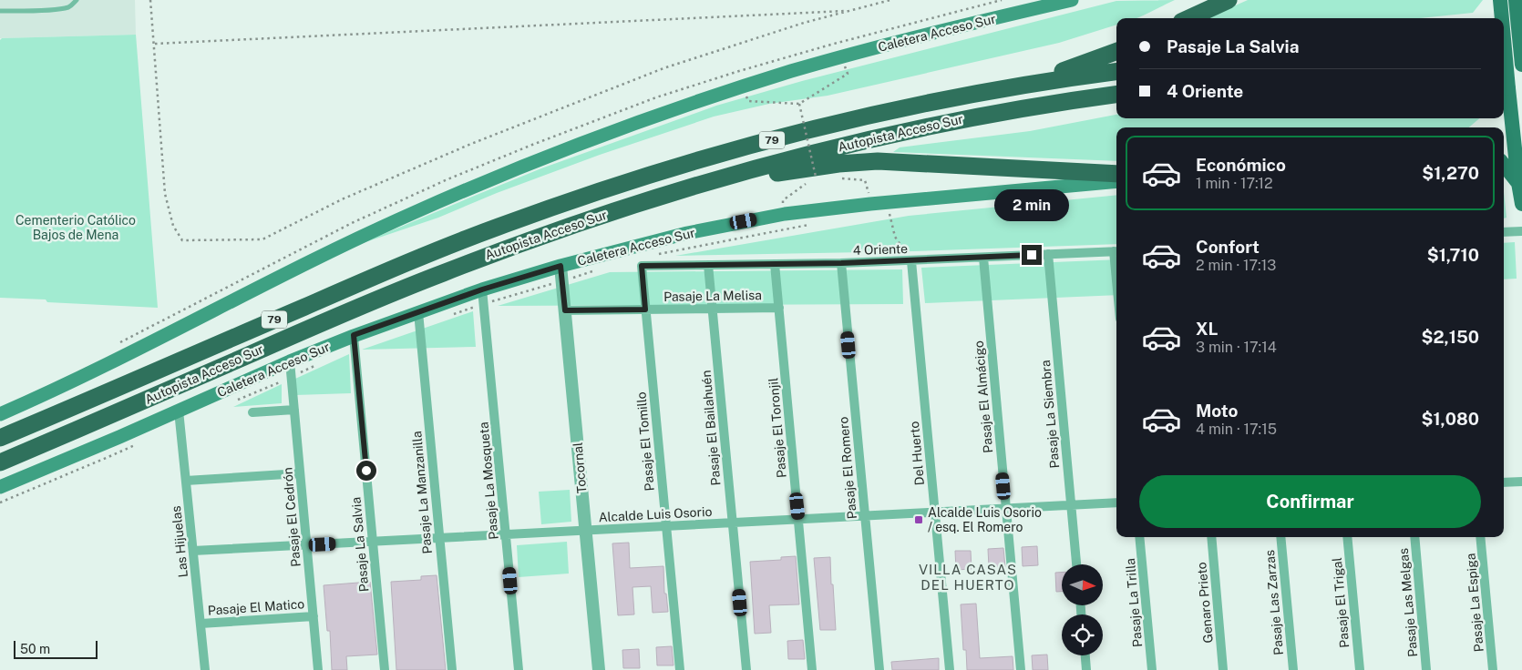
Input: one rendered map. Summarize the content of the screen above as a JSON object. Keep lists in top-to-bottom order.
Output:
{
  "streets": {
    "highway": ["Autopista Acceso Sur", "79"],
    "main road": ["Caletera Acceso Sur"],
    "street": [
      "4 Oriente",
      "Pasaje La Melisa",
      "Pasaje El Almácigo",
      "Pasaje La Siembra",
      "Pasaje El Bailahuén",
      "Pasaje El Toronjil",
      "Pasaje El Tomillo",
      "Del Huerto",
      "Tocornal",
      "Pasaje El Romero",
      "Pasaje La Mosqueta",
      "Pasaje La Manzanilla",
      "Alcalde Luis Osorio",
      "Pasaje El Cedrón",
      "Las Hijuelas",
      "Pasaje La Salvia",
      "Pasaje La Trilla",
      "Genaro Prieto",
      "Pasaje Las Zarzas",
      "Pasaje El Trigal",
      "Pasaje Las Melgas",
      "Pasaje La Espiga",
      "Pasaje El Matico"
    ]
  },
  "crossings": [
    ["Caletera Acceso Sur", "Tocornal"],
    ["Caletera Acceso Sur", "Pasaje La Mosqueta"],
    ["Caletera Acceso Sur", "Pasaje La Manzanilla"],
    ["Caletera Acceso Sur", "Pasaje El Cedrón"],
    ["Caletera Acceso Sur", "Las Hijuelas"],
    ["Caletera Acceso Sur", "Pasaje La Salvia"],
    ["4 Oriente", "Pasaje El Almácigo"],
    ["4 Oriente", "Pasaje La Siembra"],
    ["4 Oriente", "Pasaje El Bailahuén"],
    ["4 Oriente", "Pasaje El Toronjil"],
    ["4 Oriente", "Pasaje El Tomillo"],
    ["4 Oriente", "Del Huerto"],
    ["4 Oriente", "Pasaje El Romero"],
    ["Pasaje La Melisa", "Pasaje El Bailahuén"],
    ["Pasaje La Melisa", "Pasaje El Toronjil"],
    ["Pasaje La Melisa", "Pasaje El Tomillo"],
    ["Pasaje La Melisa", "Tocornal"],
    ["Pasaje El Almácigo", "Alcalde Luis Osorio"],
    ["Pasaje La Siembra", "Alcalde Luis Osorio"],
    ["Pasaje El Bailahuén", "Alcalde Luis Osorio"],
    ["Pasaje El Toronjil", "Alcalde Luis Osorio"],
    ["Pasaje El Tomillo", "Alcalde Luis Osorio"],
    ["Del Huerto", "Alcalde Luis Osorio"],
    ["Tocornal", "Alcalde Luis Osorio"],
    ["Pasaje El Romero", "Alcalde Luis Osorio"],
    ["Pasaje La Mosqueta", "Alcalde Luis Osorio"],
    ["Pasaje La Manzanilla", "Alcalde Luis Osorio"],
    ["Alcalde Luis Osorio", "Pasaje El Cedrón"],
    ["Alcalde Luis Osorio", "Las Hijuelas"],
    ["Alcalde Luis Osorio", "Pasaje La Salvia"],
    ["Pasaje El Cedrón", "Pasaje El Matico"],
    ["Las Hijuelas", "Pasaje El Matico"]
  ],
  "districts": ["VILLA CASAS DEL HUERTO"],
  "parks": ["Cementerio Católico Bajos de Mena"],
  "places": {
    "transit": ["Alcalde Luis Osorio / esq. El Romero"]
  },
  "scale_bar": "50 m",
  "north": "right",
  "page": {
    "banner": ["Pasaje La Salvia", "4 Oriente"],
    "list": [
      {
        "name": "Económico",
        "note": "1 min · 17:12",
        "value": "$1,270"
      },
      {
        "name": "Confort",
        "note": "2 min · 17:13",
        "value": "$1,710"
      },
      {
        "name": "XL",
        "note": "3 min · 17:14",
        "value": "$2,150"
      },
      {
        "name": "Moto",
        "note": "4 min · 17:15",
        "value": "$1,080"
      }
    ],
    "bubble": "2 min",
    "buttons": "Confirmar",
    "scale": "50 m"
  }
}
